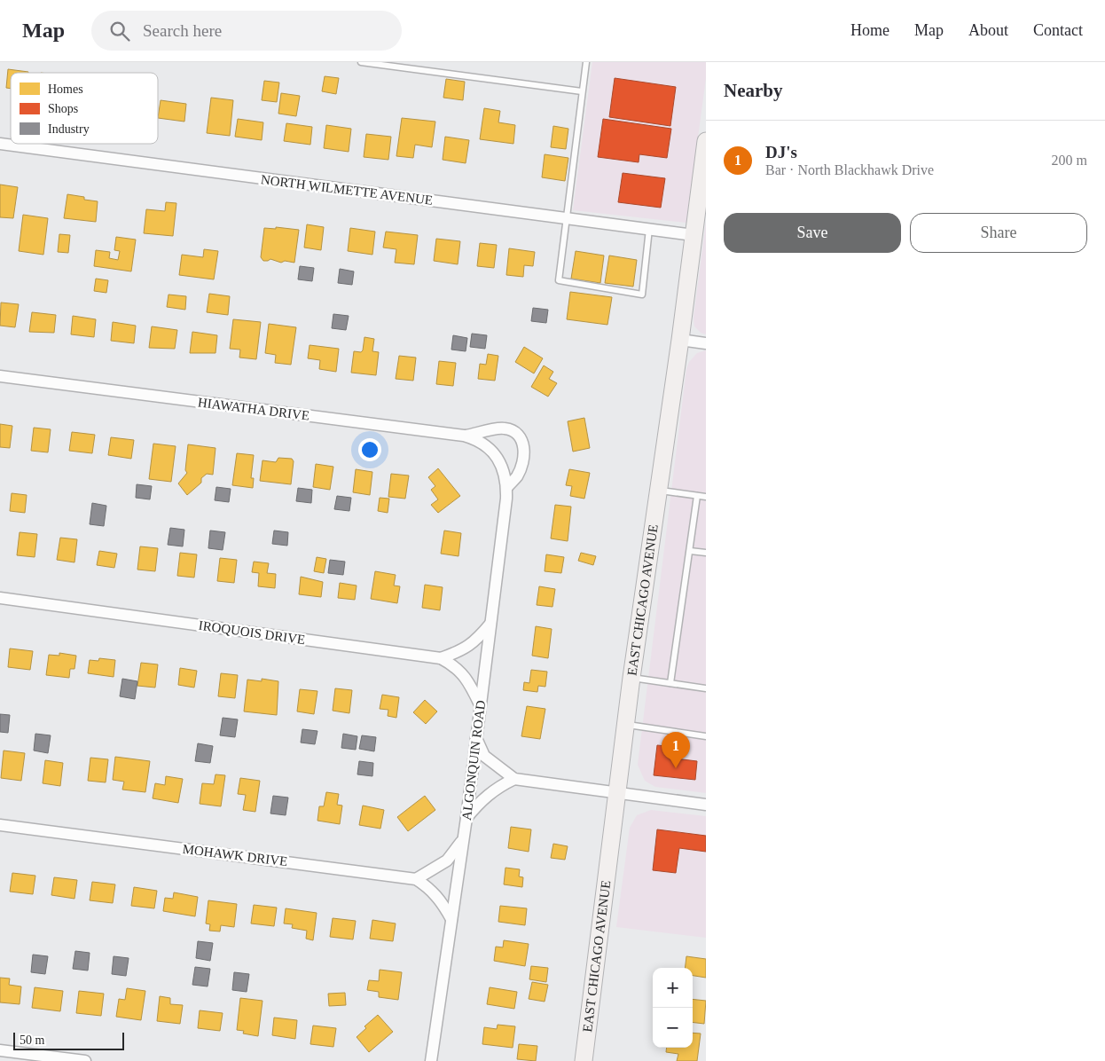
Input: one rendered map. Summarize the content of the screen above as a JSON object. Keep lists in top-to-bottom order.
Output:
{
  "streets": {
    "main road": ["EAST CHICAGO AVENUE"],
    "street": [
      "NORTH WILMETTE AVENUE",
      "HIAWATHA DRIVE",
      "IROQUOIS DRIVE",
      "ALGONQUIN ROAD",
      "MOHAWK DRIVE"
    ]
  },
  "crossings": [
    ["NORTH WILMETTE AVENUE", "EAST CHICAGO AVENUE"],
    ["HIAWATHA DRIVE", "ALGONQUIN ROAD"],
    ["IROQUOIS DRIVE", "ALGONQUIN ROAD"],
    ["ALGONQUIN ROAD", "MOHAWK DRIVE"]
  ],
  "legend": ["Homes", "Shops", "Industry"],
  "scale_bar": "50 m",
  "page": {
    "header": "Map",
    "search": "Search here",
    "nav": [
      "Home",
      "Map",
      "About",
      "Contact"
    ],
    "heading": "Nearby",
    "list": [
      {
        "mark": "1",
        "name": "DJ's",
        "note": "Bar · North Blackhawk Drive",
        "value": "200 m"
      }
    ],
    "buttons": ["Save", "Share"],
    "pins": "1",
    "map_buttons": ["+", "−"],
    "scale": "50 m"
  }
}
